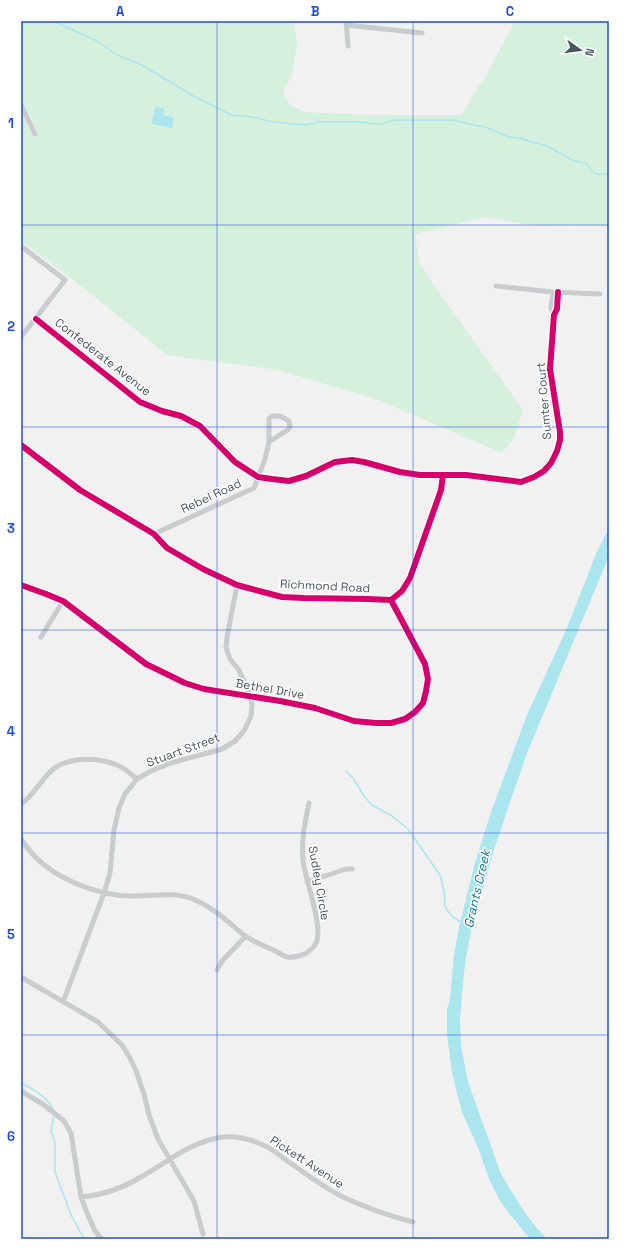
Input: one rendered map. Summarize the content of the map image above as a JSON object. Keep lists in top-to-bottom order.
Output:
{
  "streets": {
    "street": [
      "Confederate Avenue",
      "Sumter Court",
      "Rebel Road",
      "Richmond Road",
      "Bethel Drive",
      "Stuart Street",
      "Sudley Circle",
      "Pickett Avenue"
    ]
  },
  "crossings": [
    ["Confederate Avenue", "Sumter Court"],
    ["Confederate Avenue", "Rebel Road"],
    ["Rebel Road", "Richmond Road"],
    ["Richmond Road", "Bethel Drive"],
    ["Richmond Road", "Stuart Street"],
    ["Bethel Drive", "Stuart Street"],
    ["Stuart Street", "Sudley Circle"]
  ],
  "water": ["Grants Creek"],
  "north": "right",
  "grid": {
    "columns": ["A", "B", "C"],
    "rows": [
      "1",
      "2",
      "3",
      "4",
      "5",
      "6"
    ]
  }
}
